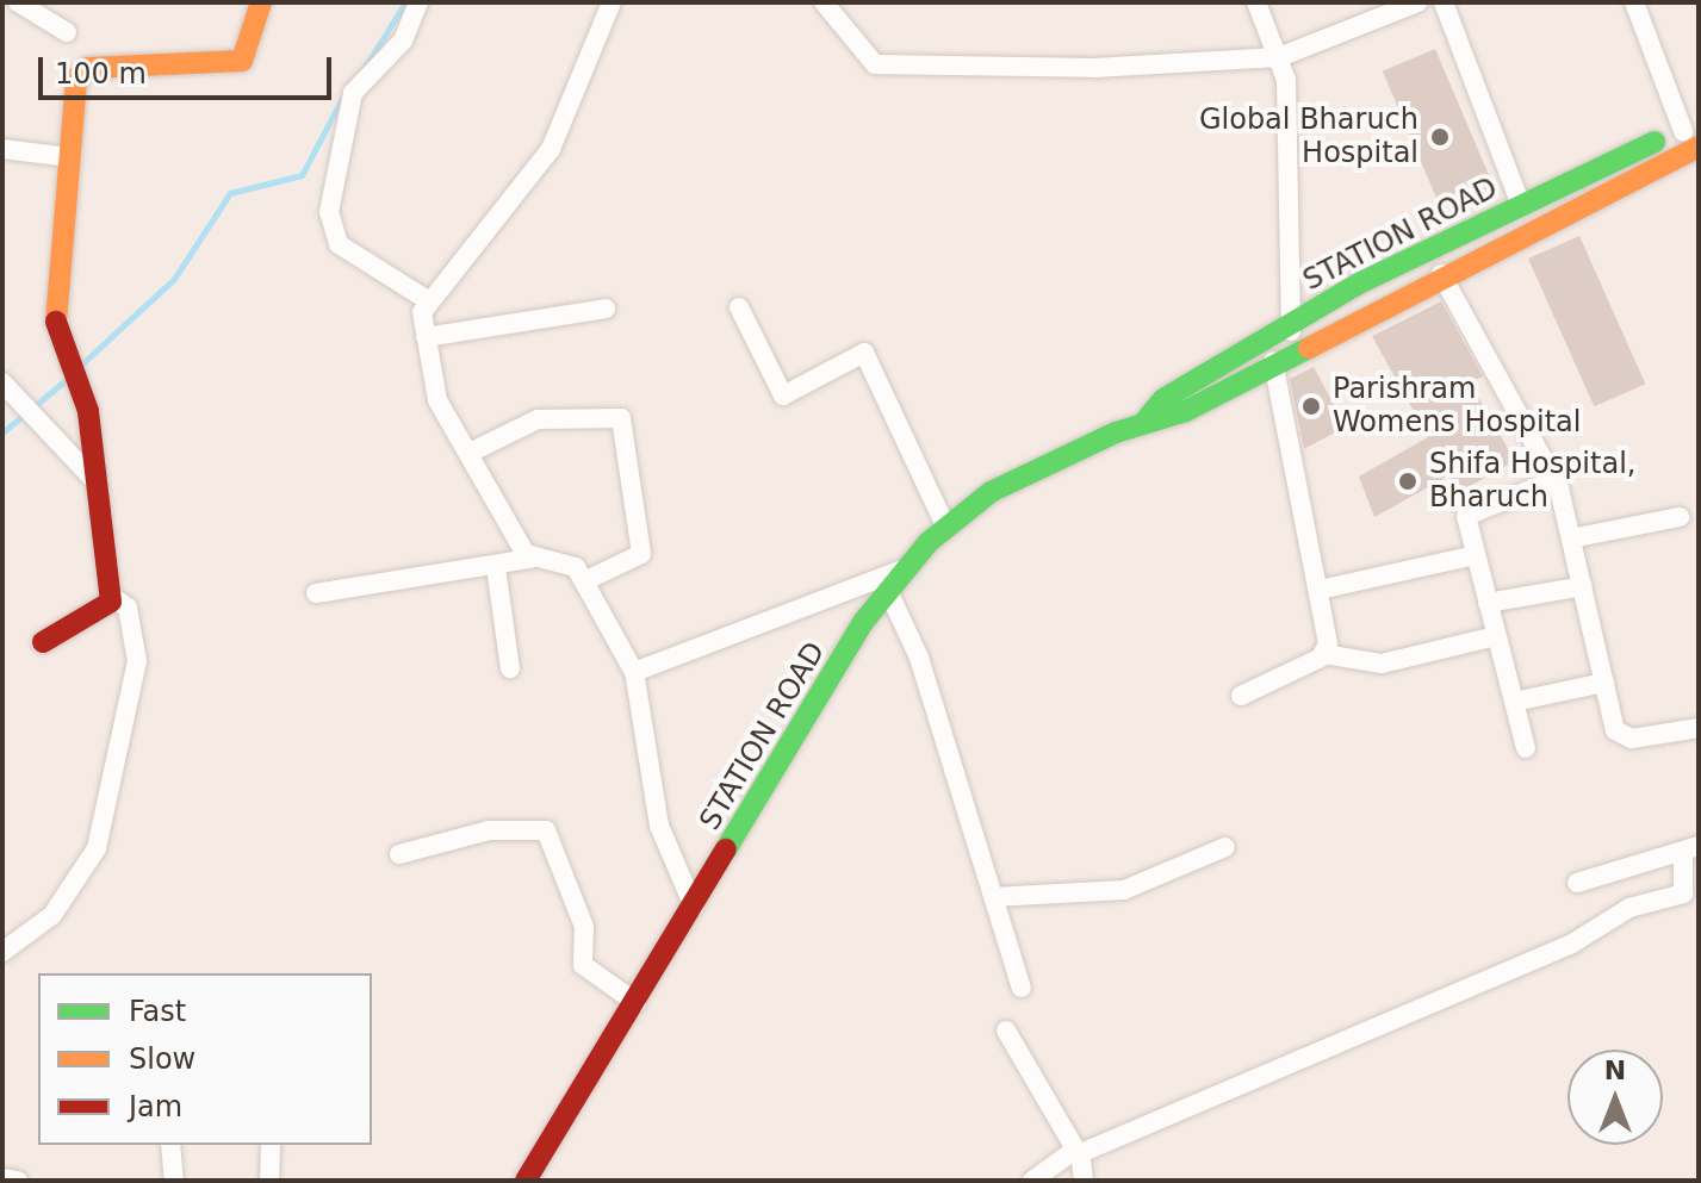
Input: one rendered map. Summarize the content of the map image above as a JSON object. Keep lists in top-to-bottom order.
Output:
{
  "streets": {
    "main road": ["STATION ROAD"]
  },
  "places": ["Global Bharuch Hospital", "Parishram Womens Hospital", "Shifa Hospital, Bharuch"],
  "legend": ["Fast", "Slow", "Jam"],
  "scale_bar": "100 m",
  "north": "top"
}
